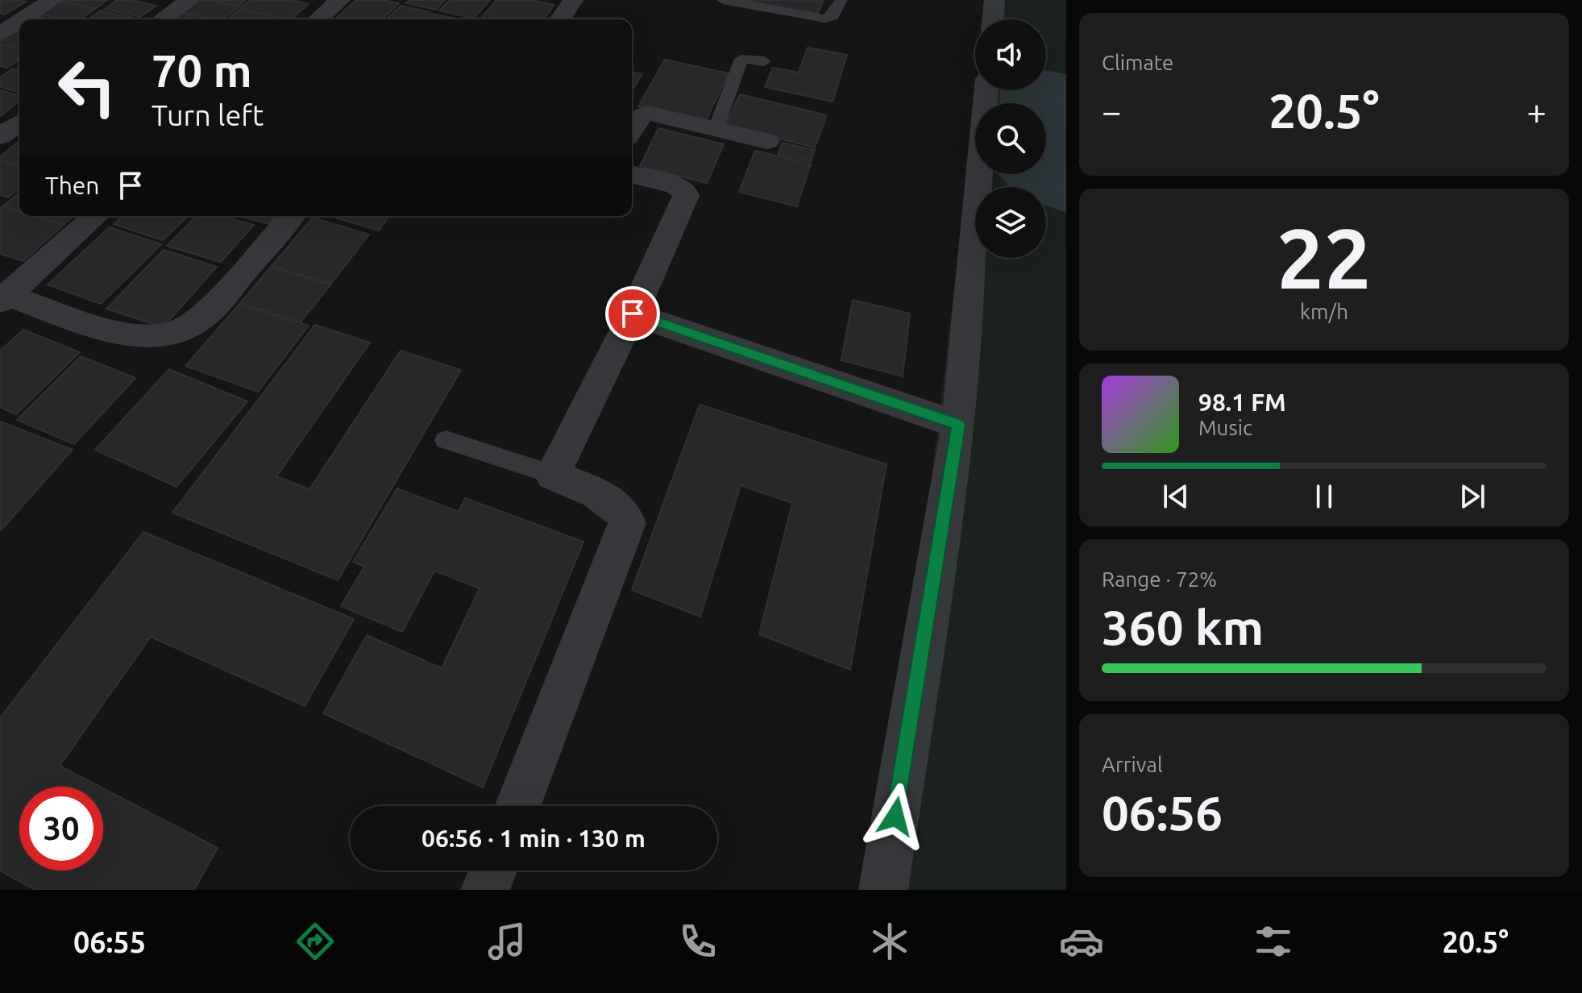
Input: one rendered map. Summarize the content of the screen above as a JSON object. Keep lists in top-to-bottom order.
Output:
{
  "page": {
    "tile": [
      "Climate",
      ["22", "km/h"],
      ["Range · 72%", "360 km"],
      ["Arrival", "06:56"]
    ],
    "turn": ["70 m", "Turn left"],
    "heat": ["−", "20.5°", "+"],
    "then": "Then",
    "song": ["98.1 FM", "Music"],
    "limit": "30",
    "trip": "06:56 · 1 min · 130 m",
    "tabs": ["06:55", "20.5°"]
  }
}
